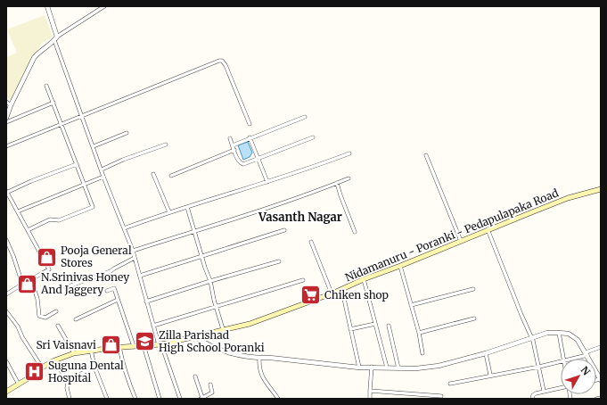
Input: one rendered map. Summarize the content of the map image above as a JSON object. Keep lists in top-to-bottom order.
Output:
{
  "streets": {
    "main road": ["Nidamanuru - Poranki - Pedapulapaka Road"]
  },
  "districts": ["Vasanth Nagar"],
  "places": {
    "shop": ["Pooja General Stores", "N.Srinivas Honey And Jaggery", "Sri Vaisnavi"],
    "supermarket": ["Chiken shop"],
    "school or university": ["Zilla Parishad High School Poranki"],
    "hospital": ["Suguna Dental Hospital"]
  },
  "north": "top right"
}
